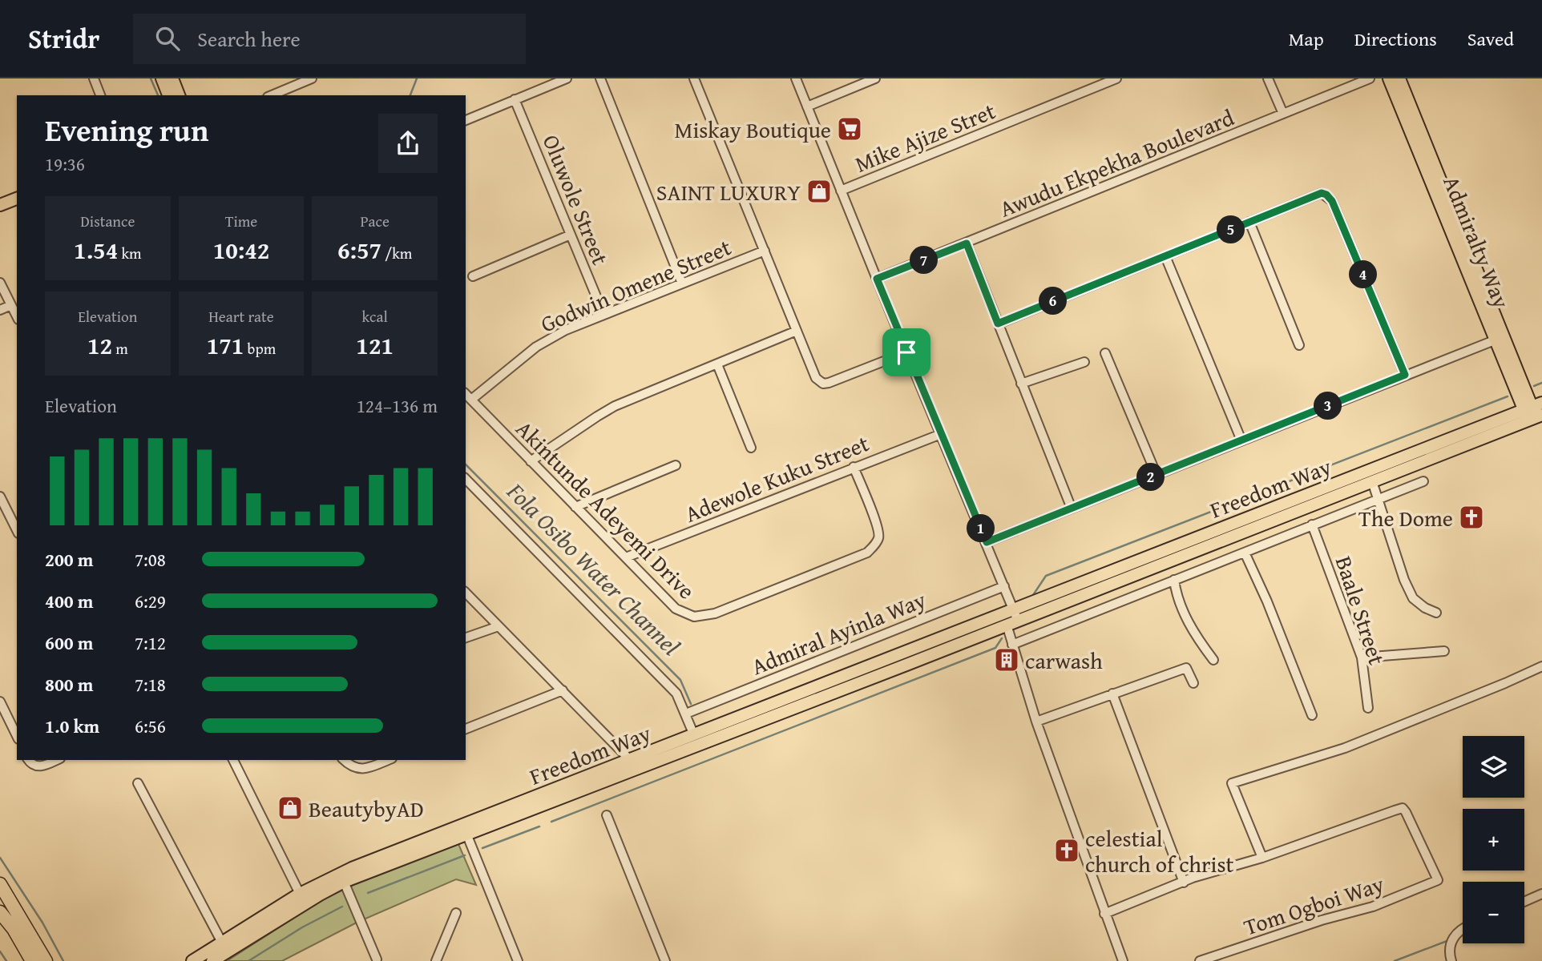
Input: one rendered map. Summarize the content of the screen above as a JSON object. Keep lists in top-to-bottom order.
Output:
{
  "streets": {
    "main road": ["Admiralty Way", "Freedom Way"],
    "street": [
      "Mike Ajize Stret",
      "Awudu Ekpekha Boulevard",
      "Oluwole Street",
      "Godwin Omene Street",
      "Adewole Kuku Street",
      "Akintunde Adeyemi Drive",
      "Baale Street",
      "Admiral Ayinla Way",
      "Tom Ogboi Way"
    ]
  },
  "crossings": [
    ["Oluwole Street", "Godwin Omene Street"],
    ["Admiralty Way", "Freedom Way"],
    ["Godwin Omene Street", "Akintunde Adeyemi Drive"],
    ["Adewole Kuku Street", "Akintunde Adeyemi Drive"]
  ],
  "water": ["Fola Osibo Water Channel"],
  "places": {
    "supermarket": ["Miskay Boutique"],
    "shop": ["SAINT LUXURY", "BeautybyAD"],
    "church": ["The Dome", "celestial church of christ"],
    "building": ["carwash"]
  },
  "page": {
    "header": "Stridr",
    "search": "Search here",
    "nav": ["Map", "Directions", "Saved"],
    "heading": ["Evening run", "19:36"],
    "stats": [
      ["Distance", "1.54 km"],
      ["Time", "10:42"],
      ["Pace", "6:57 /km"],
      ["Elevation", "12 m"],
      ["Heart rate", "171 bpm"],
      ["kcal", "121"]
    ],
    "pins": [
      "5",
      "7",
      "4",
      "6",
      "3",
      "2",
      "1"
    ],
    "chart": ["Elevation", "124–136 m"],
    "list": [
      {
        "name": "200 m",
        "note": "7:08"
      },
      {
        "name": "400 m",
        "note": "6:29"
      },
      {
        "name": "600 m",
        "note": "7:12"
      },
      {
        "name": "800 m",
        "note": "7:18"
      },
      {
        "name": "1.0 km",
        "note": "6:56"
      }
    ],
    "map_buttons": ["+", "−"]
  }
}
